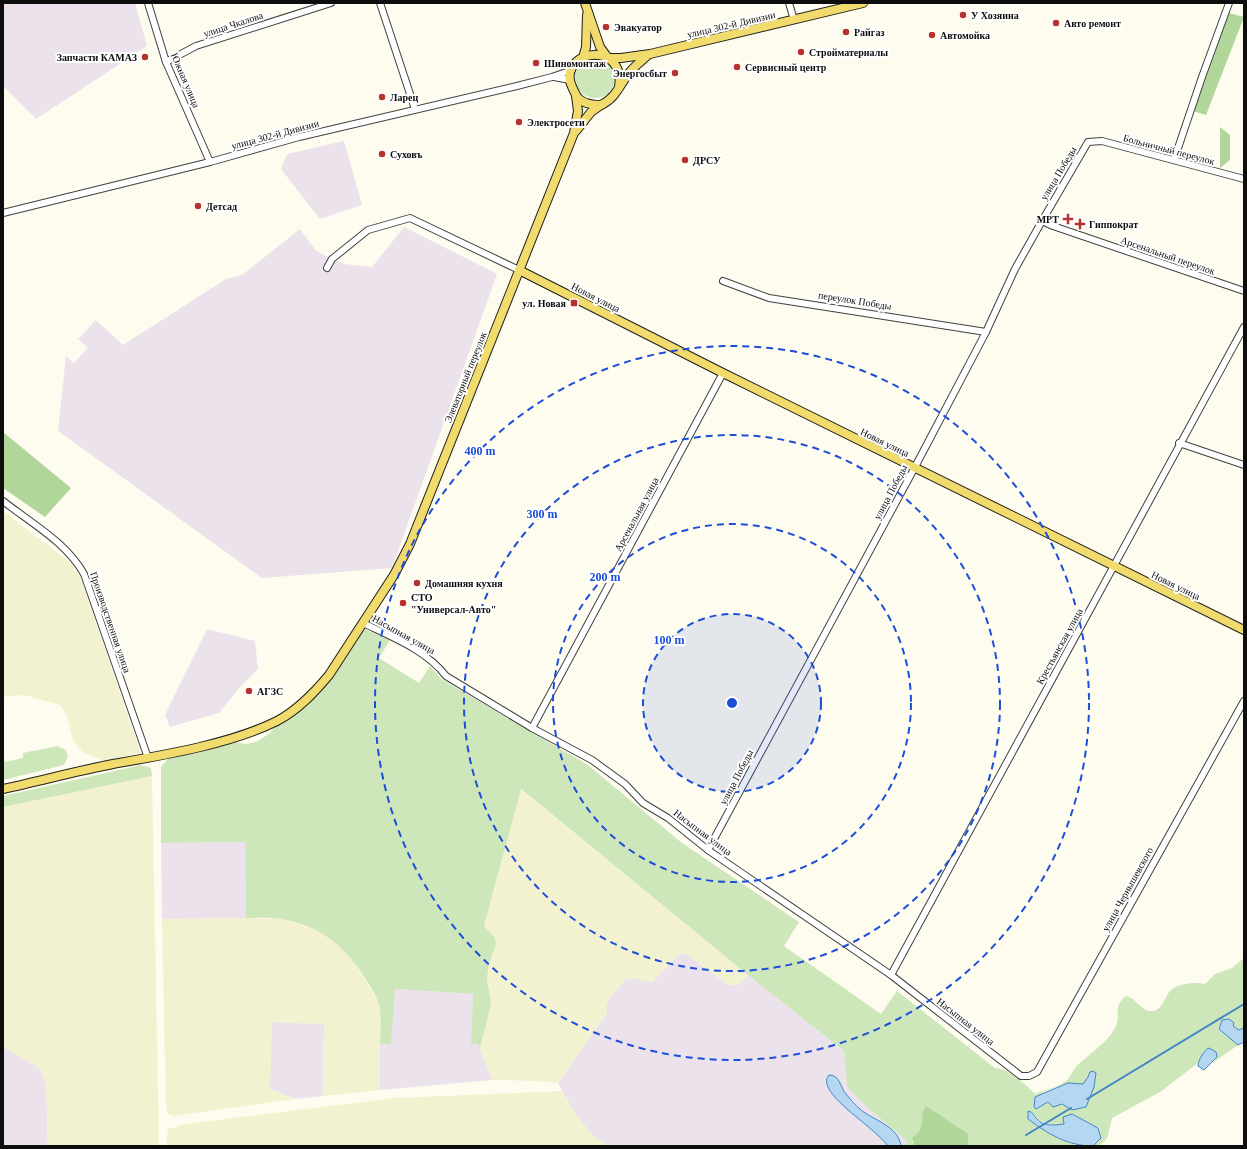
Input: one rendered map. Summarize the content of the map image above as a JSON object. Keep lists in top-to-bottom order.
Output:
{
  "streets": {
    "main road": ["улица 302-й Дивизии", "Новая улица", "Элеваторный переулок"],
    "street": [
      "улица Чкалова",
      "Южная улица",
      "Больничный переулок",
      "улица Победы",
      "Арсенальный переулок",
      "переулок Победы",
      "Арсенальная улица",
      "Производственная улица",
      "Насыпная улица",
      "Крестьянская улица",
      "улица Чернышевского"
    ]
  },
  "crossings": [
    ["улица Чкалова", "Южная улица"],
    ["улица 302-й Дивизии", "Южная улица"],
    ["улица 302-й Дивизии", "Элеваторный переулок"],
    ["Больничный переулок", "улица Победы"],
    ["улица Победы", "Арсенальный переулок"],
    ["улица Победы", "Новая улица"],
    ["улица Победы", "переулок Победы"],
    ["улица Победы", "Насыпная улица"],
    ["Новая улица", "Элеваторный переулок"],
    ["Новая улица", "Арсенальная улица"],
    ["Новая улица", "Крестьянская улица"],
    ["Элеваторный переулок", "Производственная улица"],
    ["Элеваторный переулок", "Насыпная улица"],
    ["Арсенальная улица", "Насыпная улица"],
    ["Насыпная улица", "Крестьянская улица"],
    ["Насыпная улица", "улица Чернышевского"]
  ],
  "places": {
    "other": [
      "У Хозяина",
      "Авто ремонт",
      "Эвакуатор",
      "Райгаз",
      "Автомойка",
      "Стройматериалы",
      "Запчасти КАМАЗ",
      "Шиномонтаж",
      "Сервисный центр",
      "Энергосбыт",
      "Ларец",
      "Электросети",
      "Суховъ",
      "ДРСУ",
      "Детсад",
      "Домашняя кухня",
      "СТО \"Универсал-Авто\"",
      "АГЗС"
    ],
    "health": ["МРТ", "Гиппократ"],
    "transit": ["ул. Новая"]
  },
  "rings": [
    "400 m",
    "300 m",
    "200 m",
    "100 m"
  ]
}
